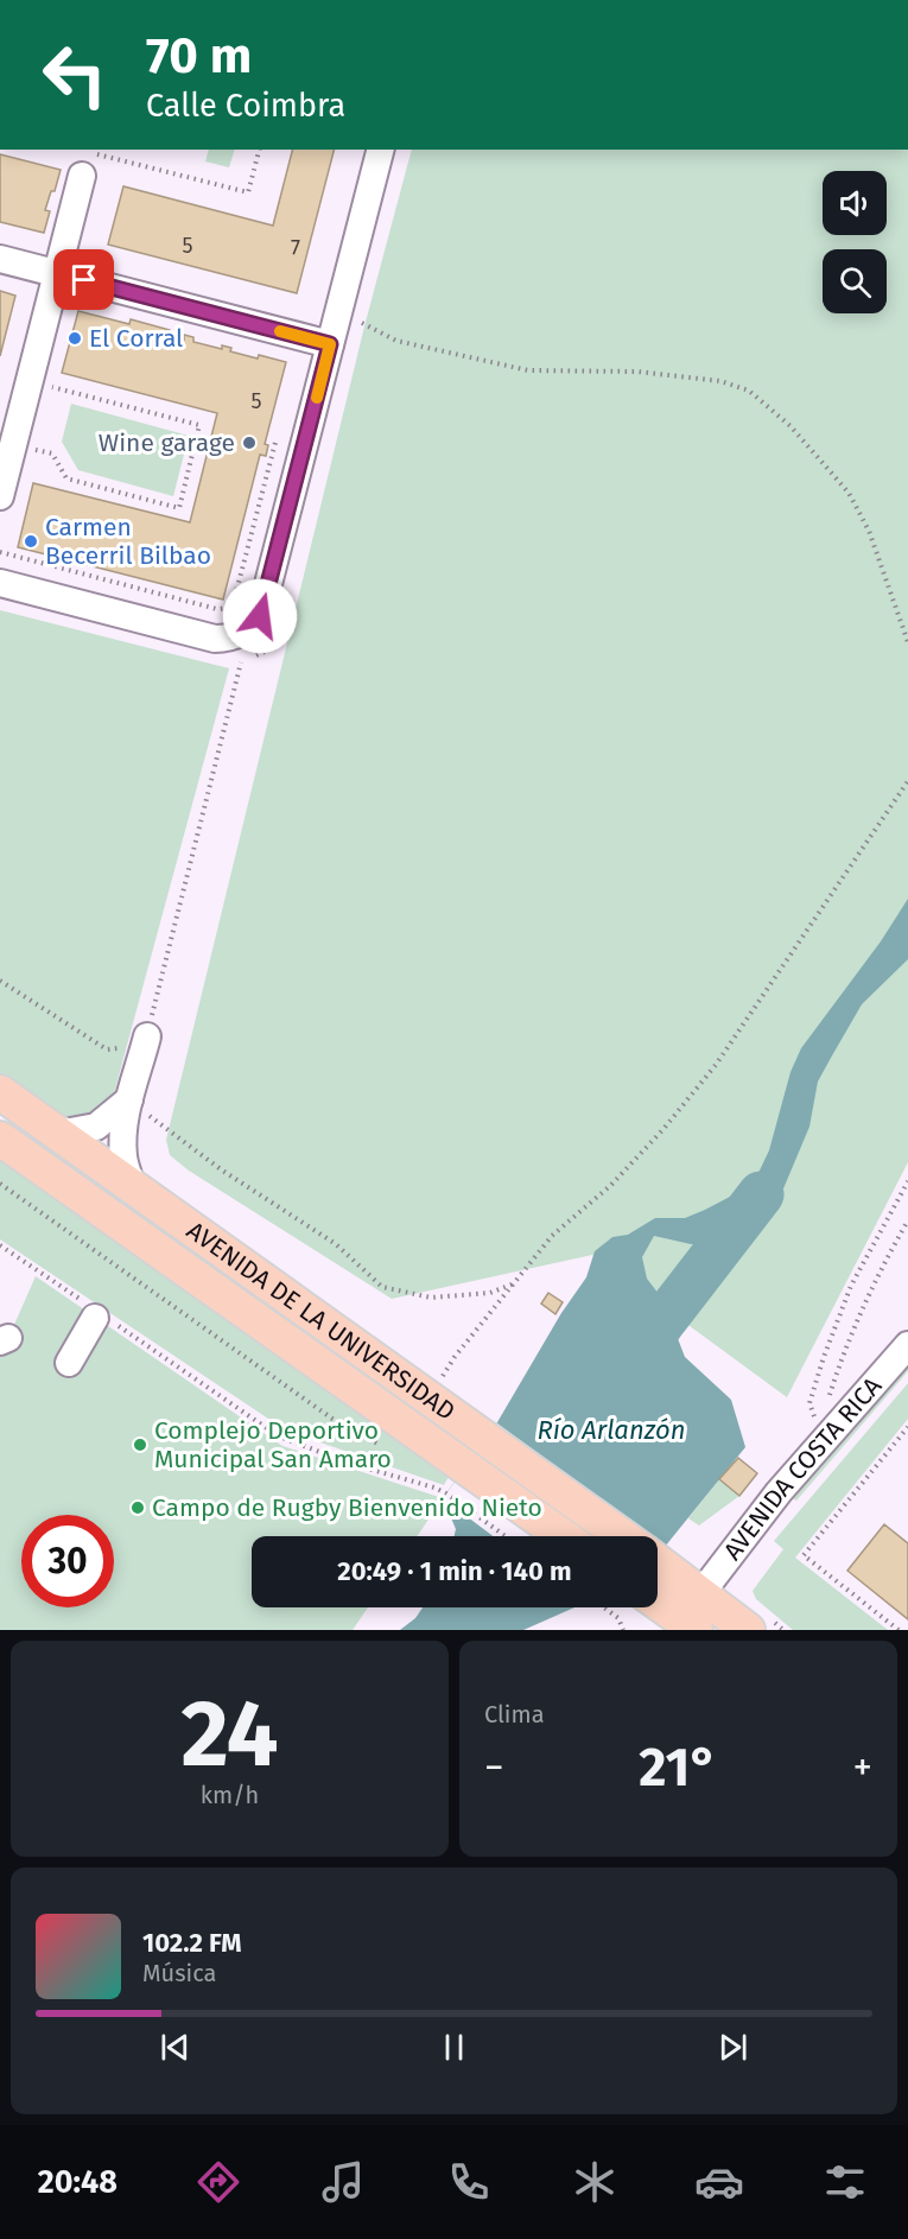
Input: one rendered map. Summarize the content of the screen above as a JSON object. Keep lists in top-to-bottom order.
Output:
{
  "streets": {
    "main road": ["AVENIDA DE LA UNIVERSIDAD"],
    "street": ["AVENIDA COSTA RICA"]
  },
  "crossings": [
    ["AVENIDA DE LA UNIVERSIDAD", "AVENIDA COSTA RICA"]
  ],
  "water": ["Río Arlanzón"],
  "places": [
    "El Corral",
    "Wine garage",
    "Carmen Becerril Bilbao",
    "Complejo Deportivo Municipal San Amaro",
    "Campo de Rugby Bienvenido Nieto"
  ],
  "house_numbers": ["5", "7", "5"],
  "page": {
    "turn": ["70 m", "Calle Coimbra"],
    "limit": "30",
    "trip": "20:49 · 1 min · 140 m",
    "tile": [
      ["24", "km/h"],
      "Clima"
    ],
    "heat": ["−", "21°", "+"],
    "song": ["102.2 FM", "Música"],
    "tabs": "20:48"
  }
}
